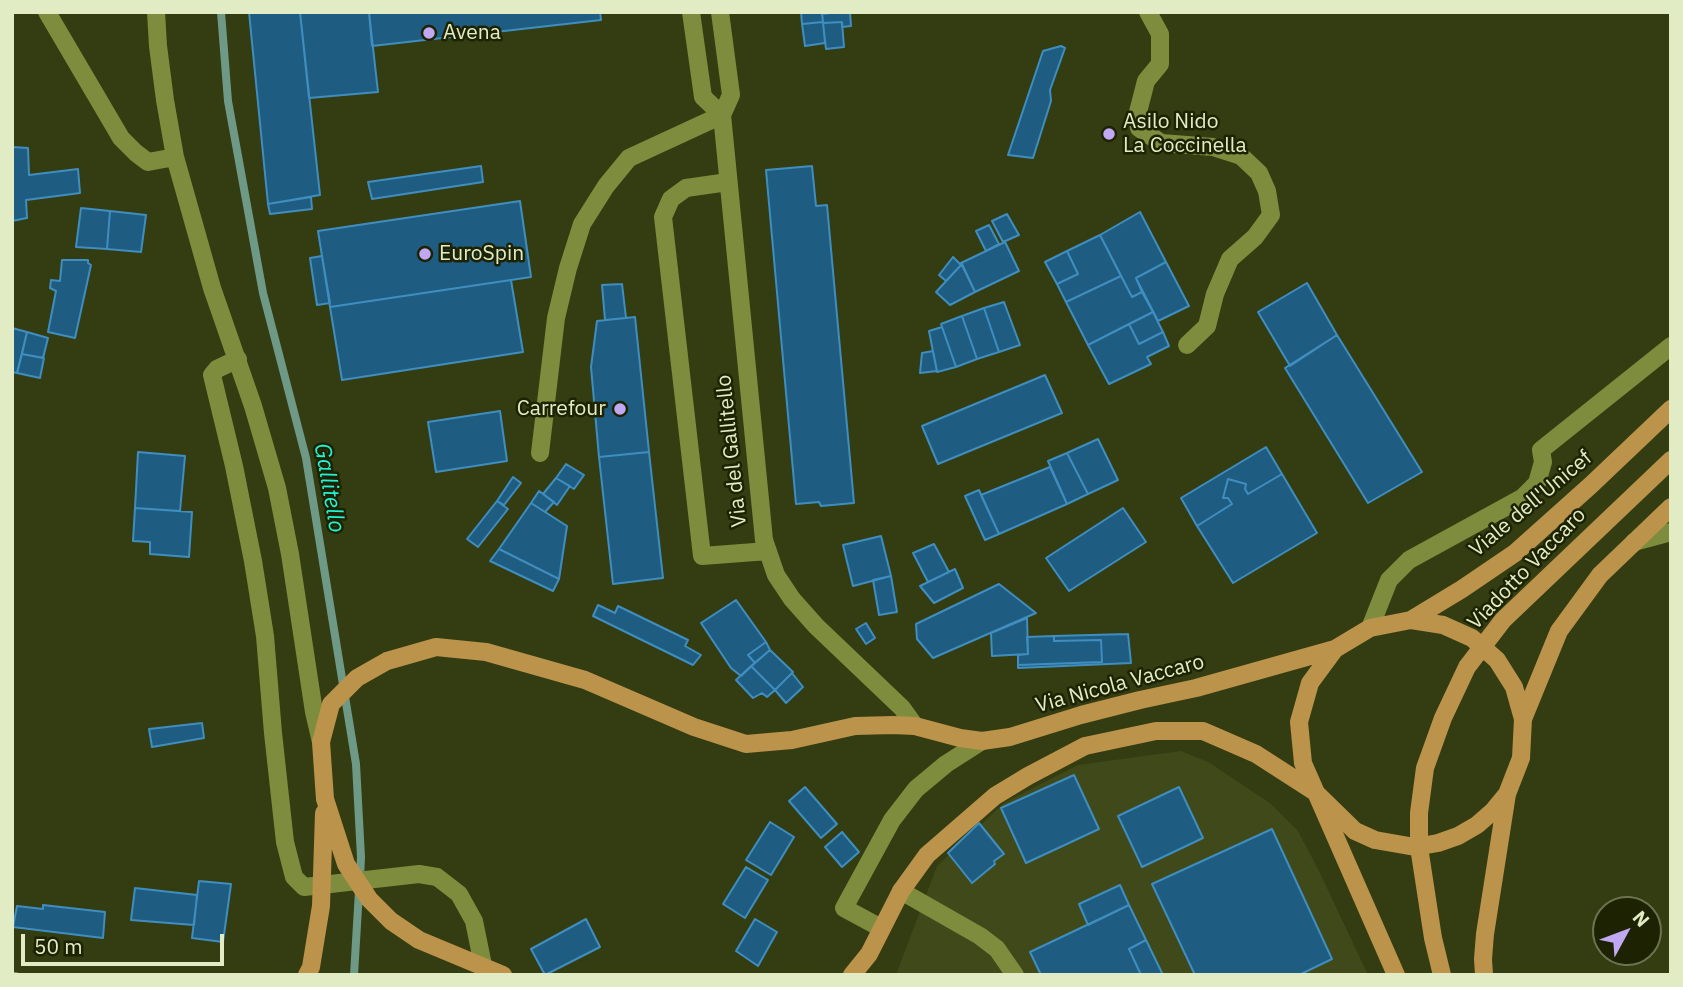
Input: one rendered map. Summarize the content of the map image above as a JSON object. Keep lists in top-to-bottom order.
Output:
{
  "streets": {
    "main road": ["Viale dell'Unicef", "Viadotto Vaccaro", "Via Nicola Vaccaro"],
    "street": ["Via del Gallitello"]
  },
  "crossings": [
    ["Via del Gallitello", "Via Nicola Vaccaro"],
    ["Viale dell'Unicef", "Via Nicola Vaccaro"]
  ],
  "water": ["Gallitello"],
  "places": [
    "Avena",
    "Asilo Nido La Coccinella",
    "EuroSpin",
    "Carrefour"
  ],
  "scale_bar": "50 m",
  "north": "top right"
}
